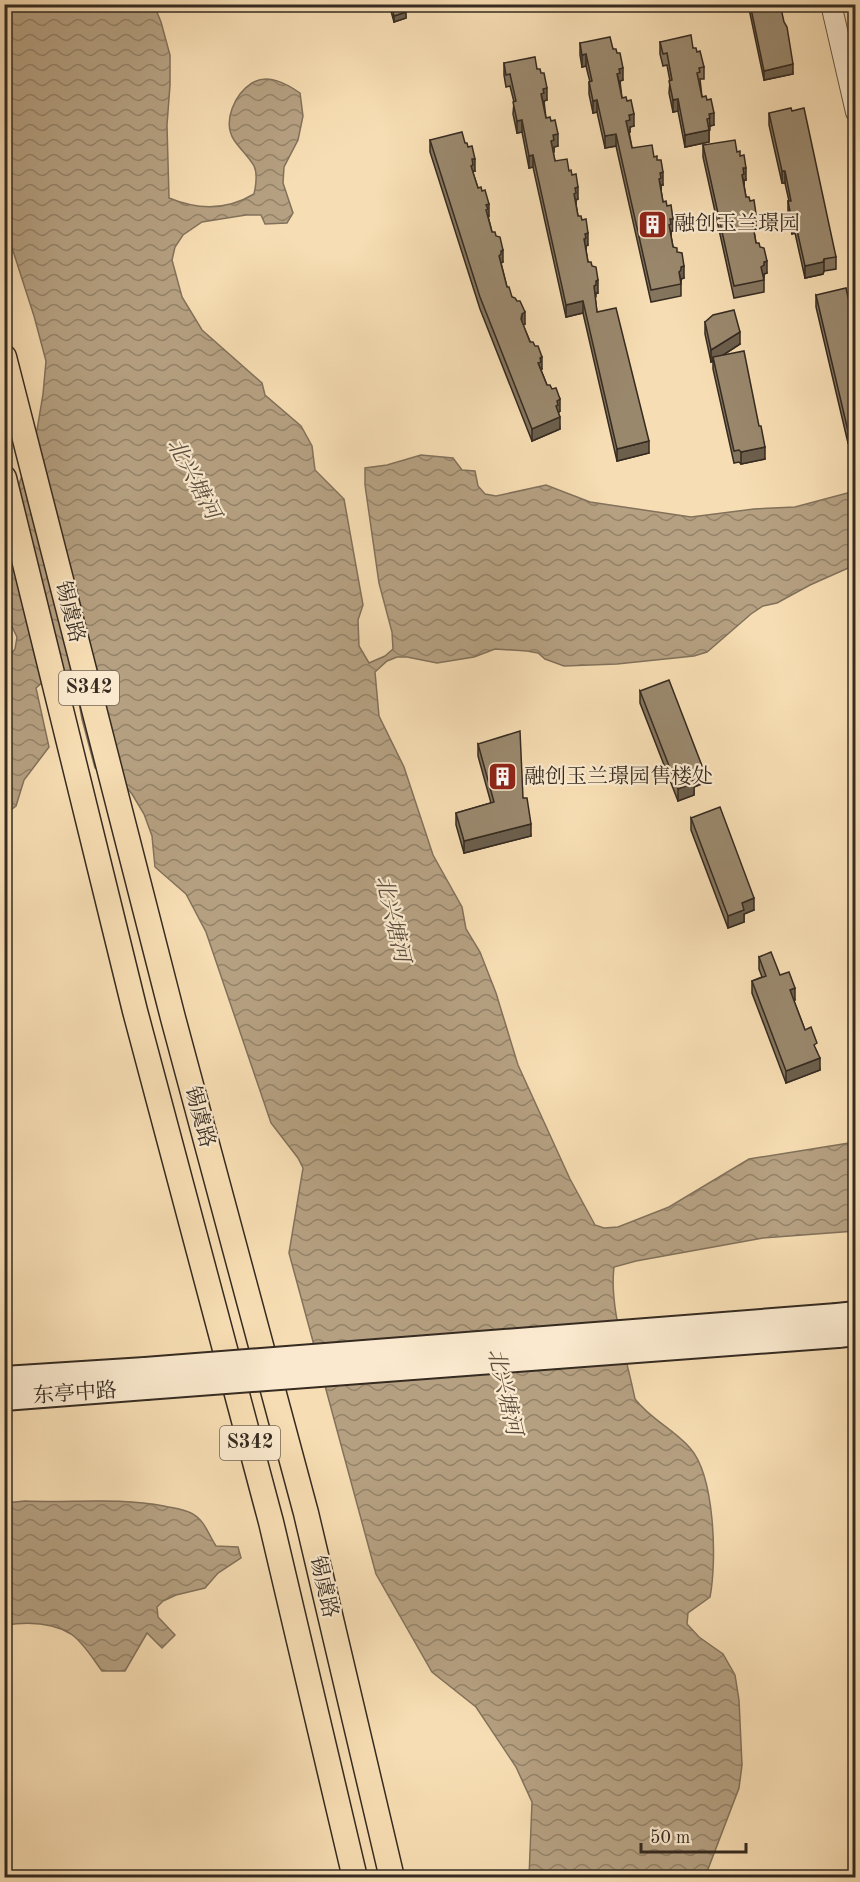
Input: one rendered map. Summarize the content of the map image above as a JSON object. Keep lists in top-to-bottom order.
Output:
{
  "streets": {
    "main road": ["锡虞路", "S342", "东亭中路"]
  },
  "water": ["北兴塘河"],
  "places": {
    "building": ["融创玉兰璟园", "融创玉兰璟园售楼处"]
  },
  "scale_bar": "50 m"
}
